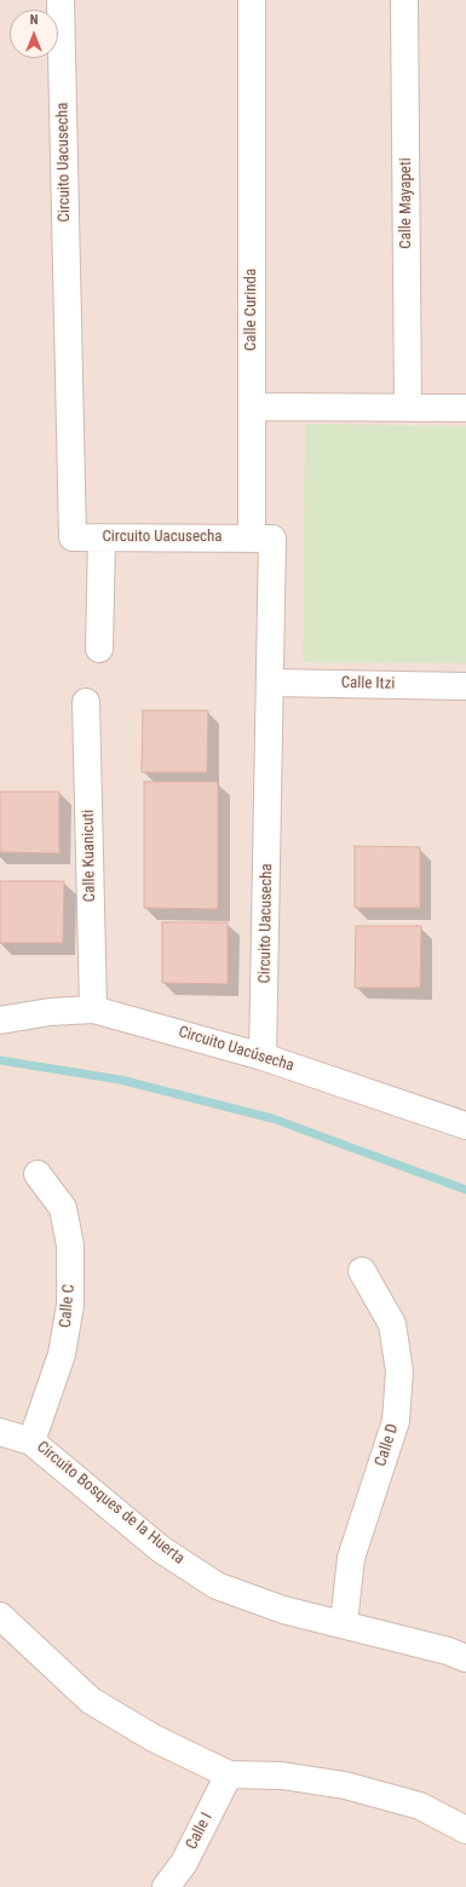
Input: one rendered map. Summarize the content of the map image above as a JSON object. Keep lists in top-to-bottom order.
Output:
{
  "streets": {
    "street": [
      "Circuito Uacusecha",
      "Calle Mayapeti",
      "Calle Curinda",
      "Calle Itzi",
      "Calle Kuanicuti",
      "Circuito Uacúsecha",
      "Calle C",
      "Calle D",
      "Circuito Bosques de la Huerta",
      "Calle I"
    ]
  },
  "crossings": [
    ["Circuito Uacusecha", "Calle Curinda"],
    ["Circuito Uacusecha", "Calle Itzi"],
    ["Circuito Uacusecha", "Circuito Uacúsecha"],
    ["Calle Kuanicuti", "Circuito Uacúsecha"],
    ["Calle C", "Circuito Bosques de la Huerta"],
    ["Calle D", "Circuito Bosques de la Huerta"]
  ],
  "north": "top"
}
